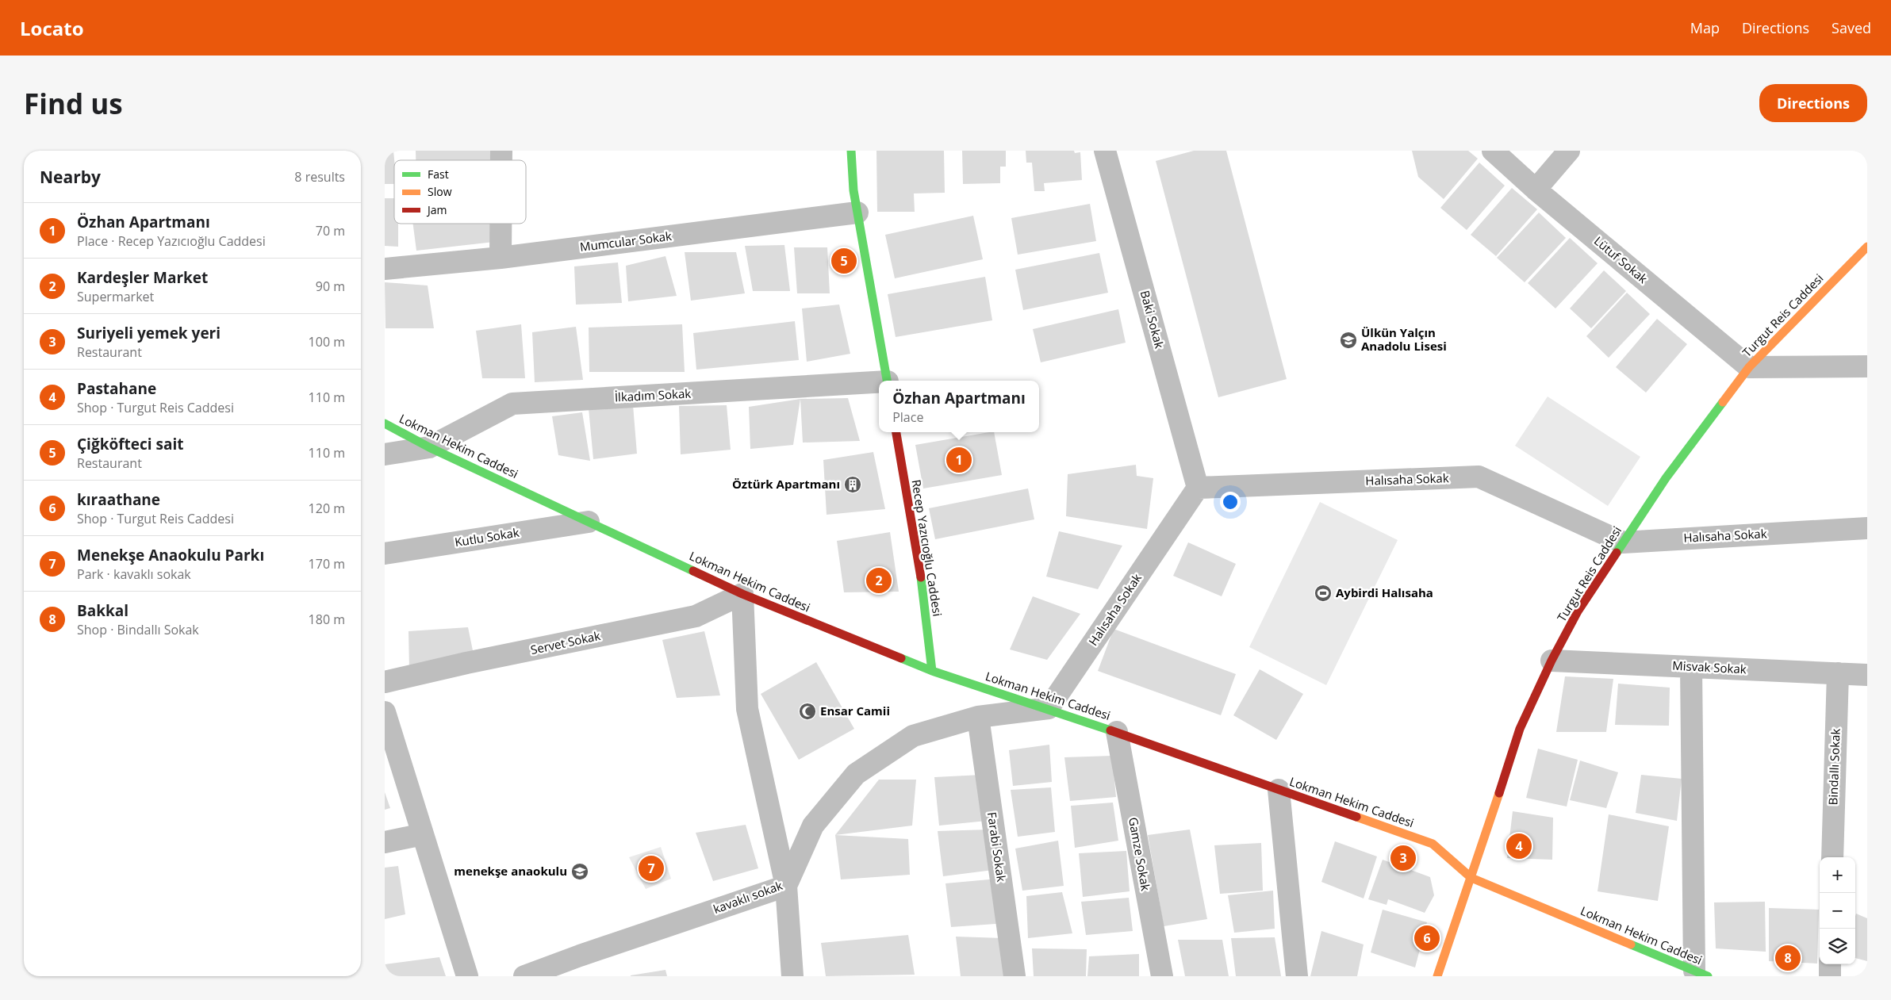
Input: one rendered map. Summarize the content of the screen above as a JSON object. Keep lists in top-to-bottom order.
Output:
{
  "streets": {
    "street": [
      "Mumcular Sokak",
      "Lütuf Sokak",
      "Turgut Reis Caddesi",
      "Baki Sokak",
      "İlkadım Sokak",
      "Lokman Hekim Caddesi",
      "Halısaha Sokak",
      "Kutlu Sokak",
      "Recep Yazıcıoğlu Caddesi",
      "Servet Sokak",
      "Misvak Sokak",
      "Bindallı Sokak",
      "Farabi Sokak",
      "Gamze Sokak",
      "kavaklı sokak"
    ]
  },
  "crossings": [
    ["Lütuf Sokak", "Turgut Reis Caddesi"],
    ["Turgut Reis Caddesi", "Lokman Hekim Caddesi"],
    ["Turgut Reis Caddesi", "Halısaha Sokak"],
    ["Turgut Reis Caddesi", "Misvak Sokak"],
    ["Baki Sokak", "Halısaha Sokak"],
    ["İlkadım Sokak", "Lokman Hekim Caddesi"],
    ["Lokman Hekim Caddesi", "Halısaha Sokak"],
    ["Lokman Hekim Caddesi", "Kutlu Sokak"],
    ["Lokman Hekim Caddesi", "Recep Yazıcıoğlu Caddesi"],
    ["Lokman Hekim Caddesi", "Servet Sokak"],
    ["Lokman Hekim Caddesi", "Gamze Sokak"],
    ["Lokman Hekim Caddesi", "kavaklı sokak"],
    ["Halısaha Sokak", "kavaklı sokak"],
    ["Misvak Sokak", "Bindallı Sokak"],
    ["Farabi Sokak", "kavaklı sokak"]
  ],
  "places": {
    "school or university": ["Ülkün Yalçın Anadolu Lisesi", "menekşe anaokulu"],
    "building": ["Öztürk Apartmanı"],
    "sports": ["Aybirdi Halısaha"],
    "mosque": ["Ensar Camii"]
  },
  "legend": ["Fast", "Slow", "Jam"],
  "page": {
    "header": "Locato",
    "nav": ["Map", "Directions", "Saved"],
    "buttons": "Directions",
    "title": "Find us",
    "heading": ["Nearby", "8 results"],
    "list": [
      {
        "mark": "1",
        "name": "Özhan Apartmanı",
        "note": "Place · Recep Yazıcıoğlu Caddesi",
        "value": "70 m"
      },
      {
        "mark": "2",
        "name": "Kardeşler Market",
        "note": "Supermarket",
        "value": "90 m"
      },
      {
        "mark": "3",
        "name": "Suriyeli yemek yeri",
        "note": "Restaurant",
        "value": "100 m"
      },
      {
        "mark": "4",
        "name": "Pastahane",
        "note": "Shop · Turgut Reis Caddesi",
        "value": "110 m"
      },
      {
        "mark": "5",
        "name": "Çiğköfteci sait",
        "note": "Restaurant",
        "value": "110 m"
      },
      {
        "mark": "6",
        "name": "kıraathane",
        "note": "Shop · Turgut Reis Caddesi",
        "value": "120 m"
      },
      {
        "mark": "7",
        "name": "Menekşe Anaokulu Parkı",
        "note": "Park · kavaklı sokak",
        "value": "170 m"
      },
      {
        "mark": "8",
        "name": "Bakkal",
        "note": "Shop · Bindallı Sokak",
        "value": "180 m"
      }
    ],
    "pins": [
      "5",
      "1",
      "2",
      "4",
      "3",
      "7",
      "6",
      "8"
    ],
    "popup": ["Özhan Apartmanı", "Place"],
    "map_buttons": ["+", "−"]
  }
}
